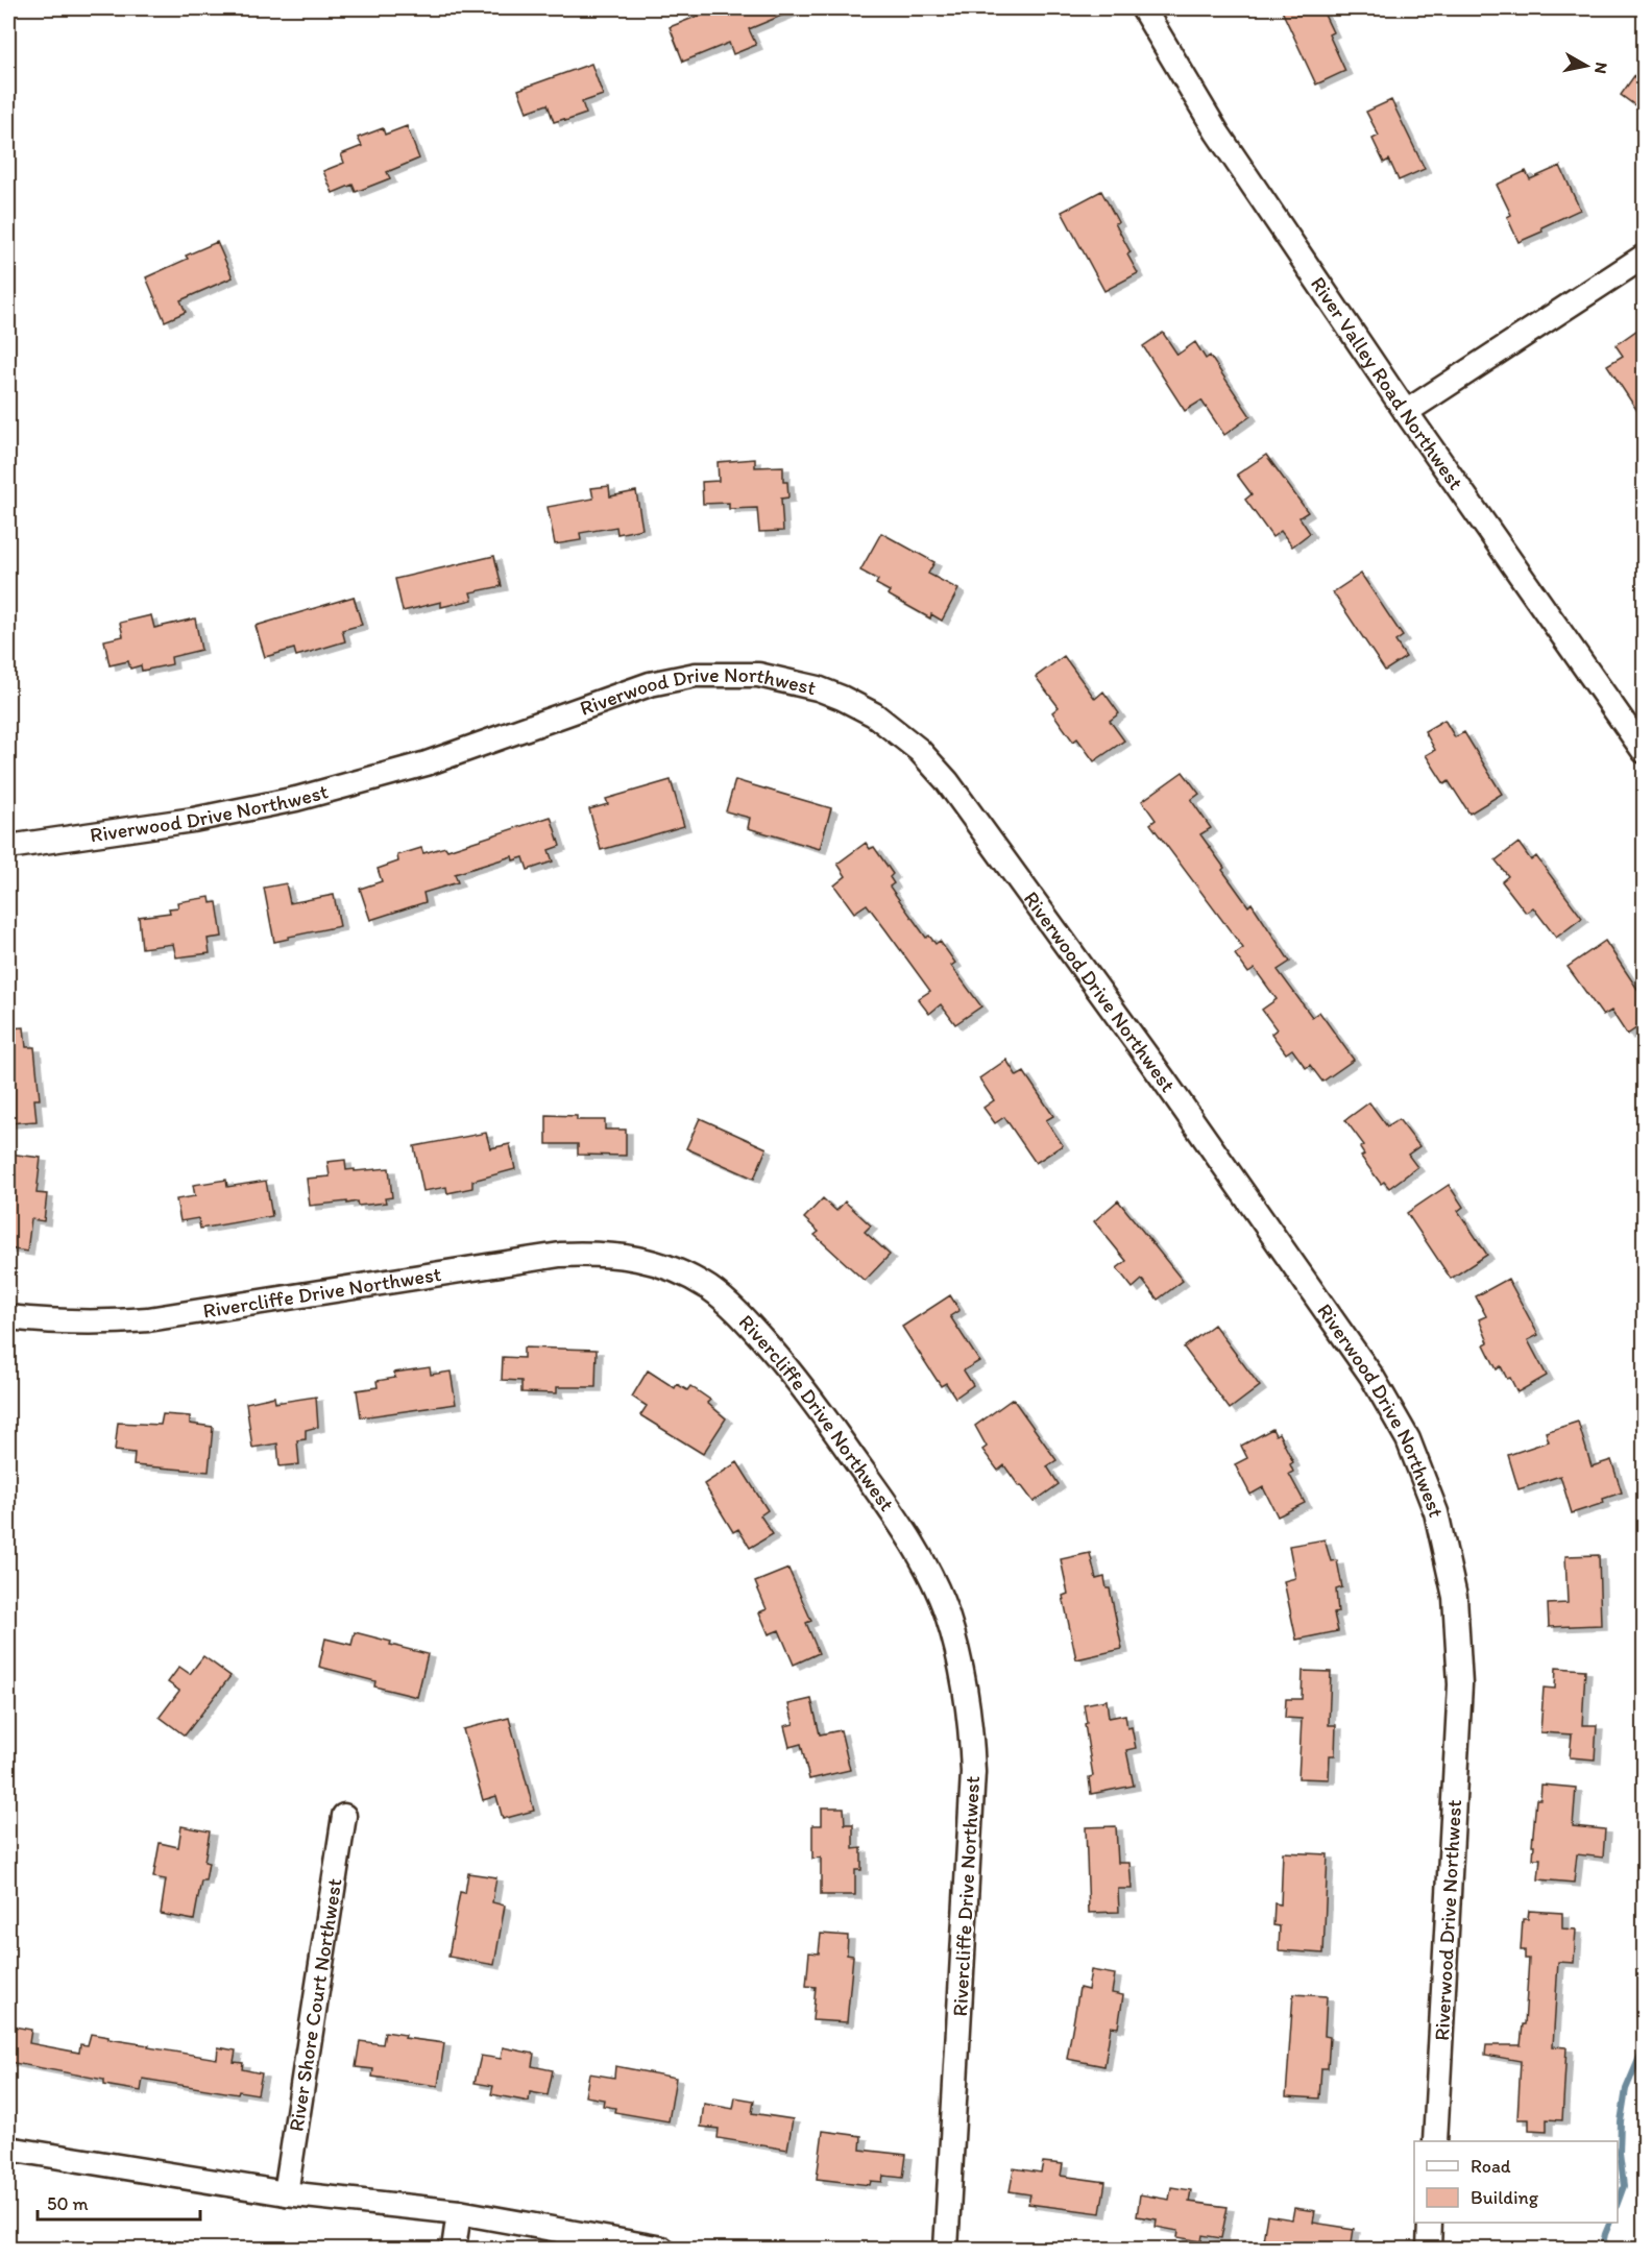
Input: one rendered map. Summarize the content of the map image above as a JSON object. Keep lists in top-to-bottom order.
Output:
{
  "streets": {
    "street": [
      "River Valley Road Northwest",
      "Riverwood Drive Northwest",
      "Rivercliffe Drive Northwest",
      "River Shore Court Northwest"
    ]
  },
  "legend": ["Road", "Building"],
  "scale_bar": "50 m",
  "north": "right"
}
